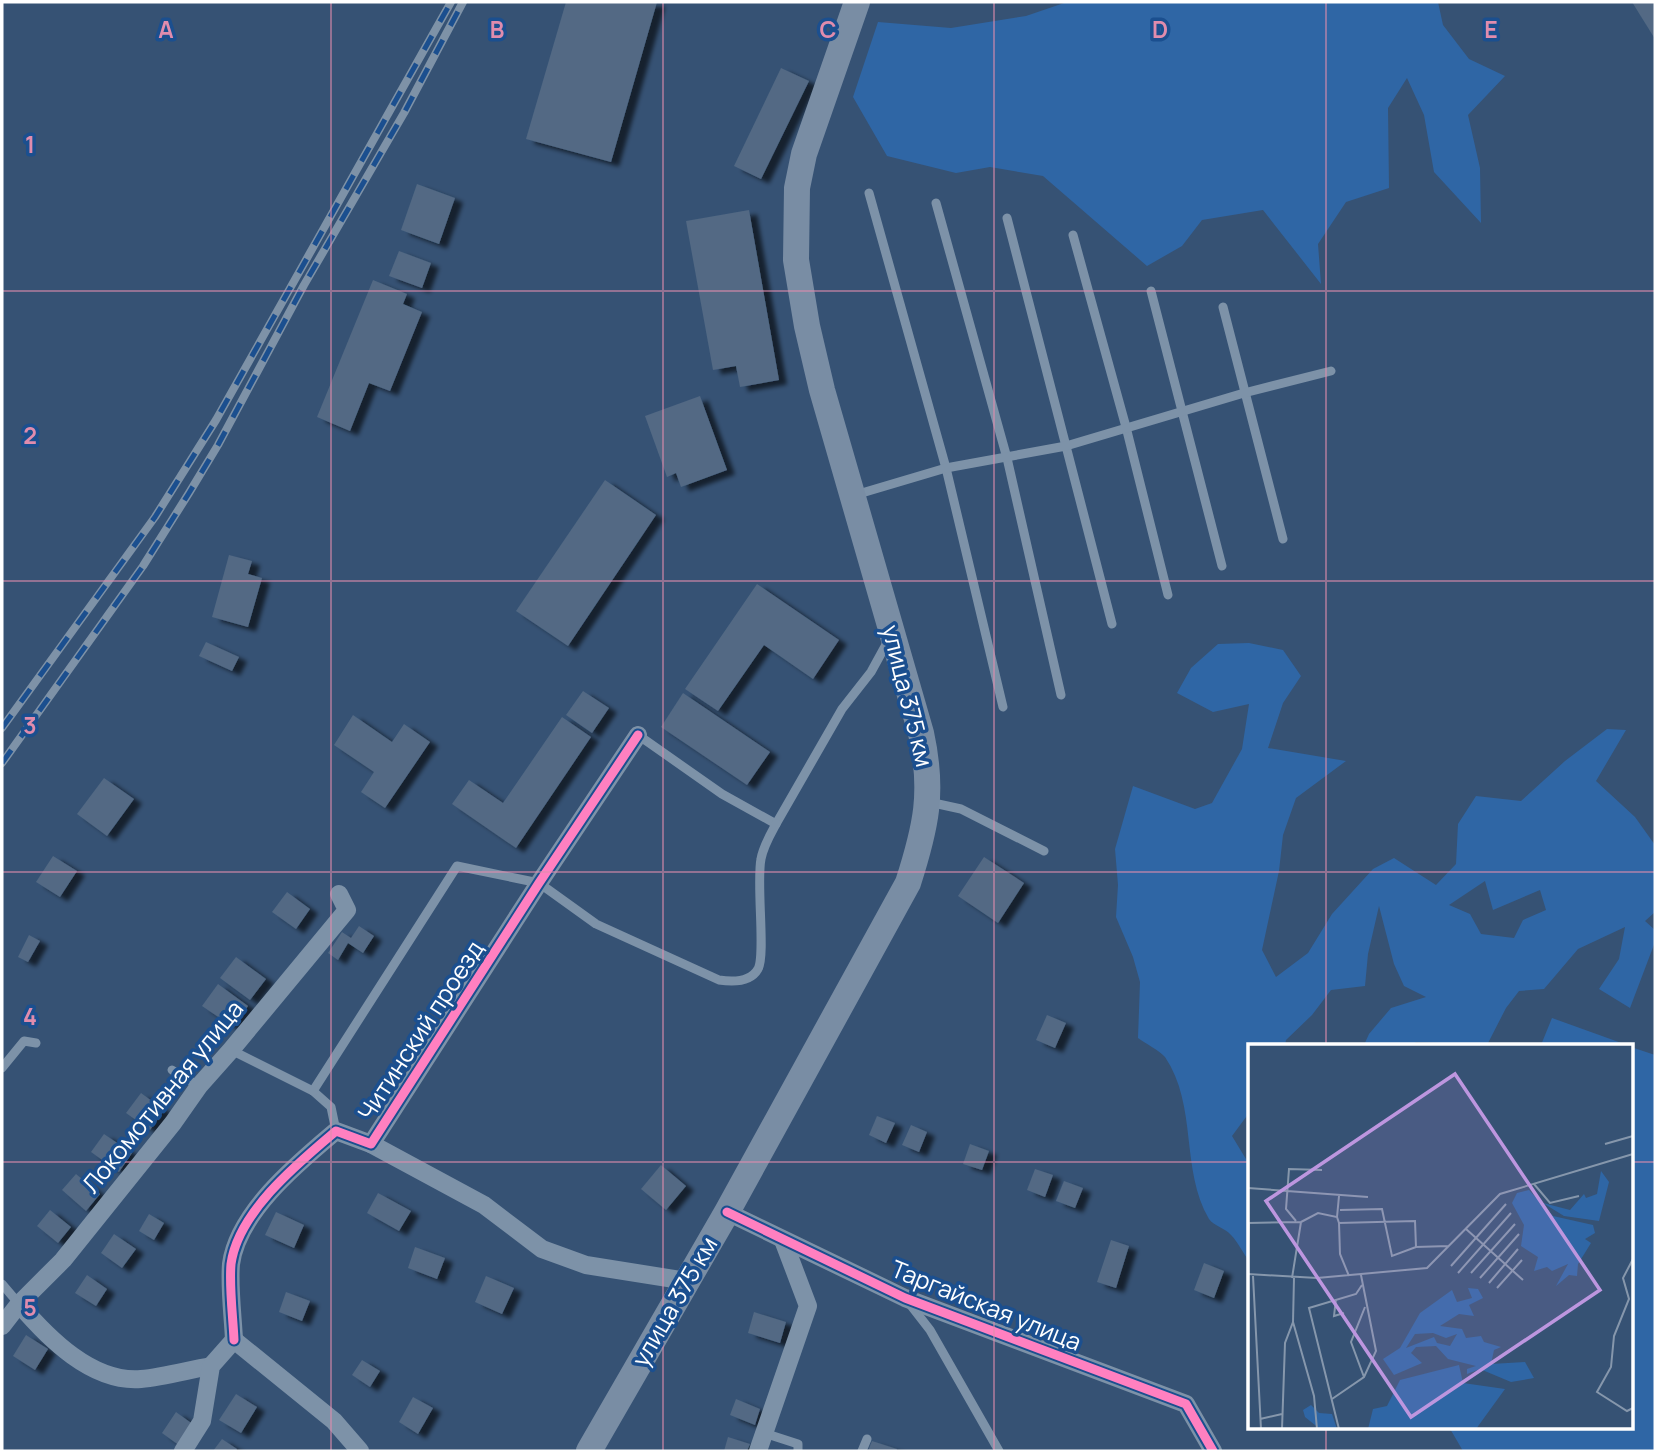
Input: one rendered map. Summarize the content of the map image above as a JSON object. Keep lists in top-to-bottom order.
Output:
{
  "streets": {
    "main road": ["улица 375 км"],
    "street": ["Читинский проезд", "Локомотивная улица", "Таргайская улица"]
  },
  "crossings": [
    ["улица 375 км", "Таргайская улица"]
  ],
  "grid": {
    "columns": [
      "A",
      "B",
      "C",
      "D",
      "E"
    ],
    "rows": [
      "1",
      "2",
      "3",
      "4",
      "5"
    ]
  }
}
